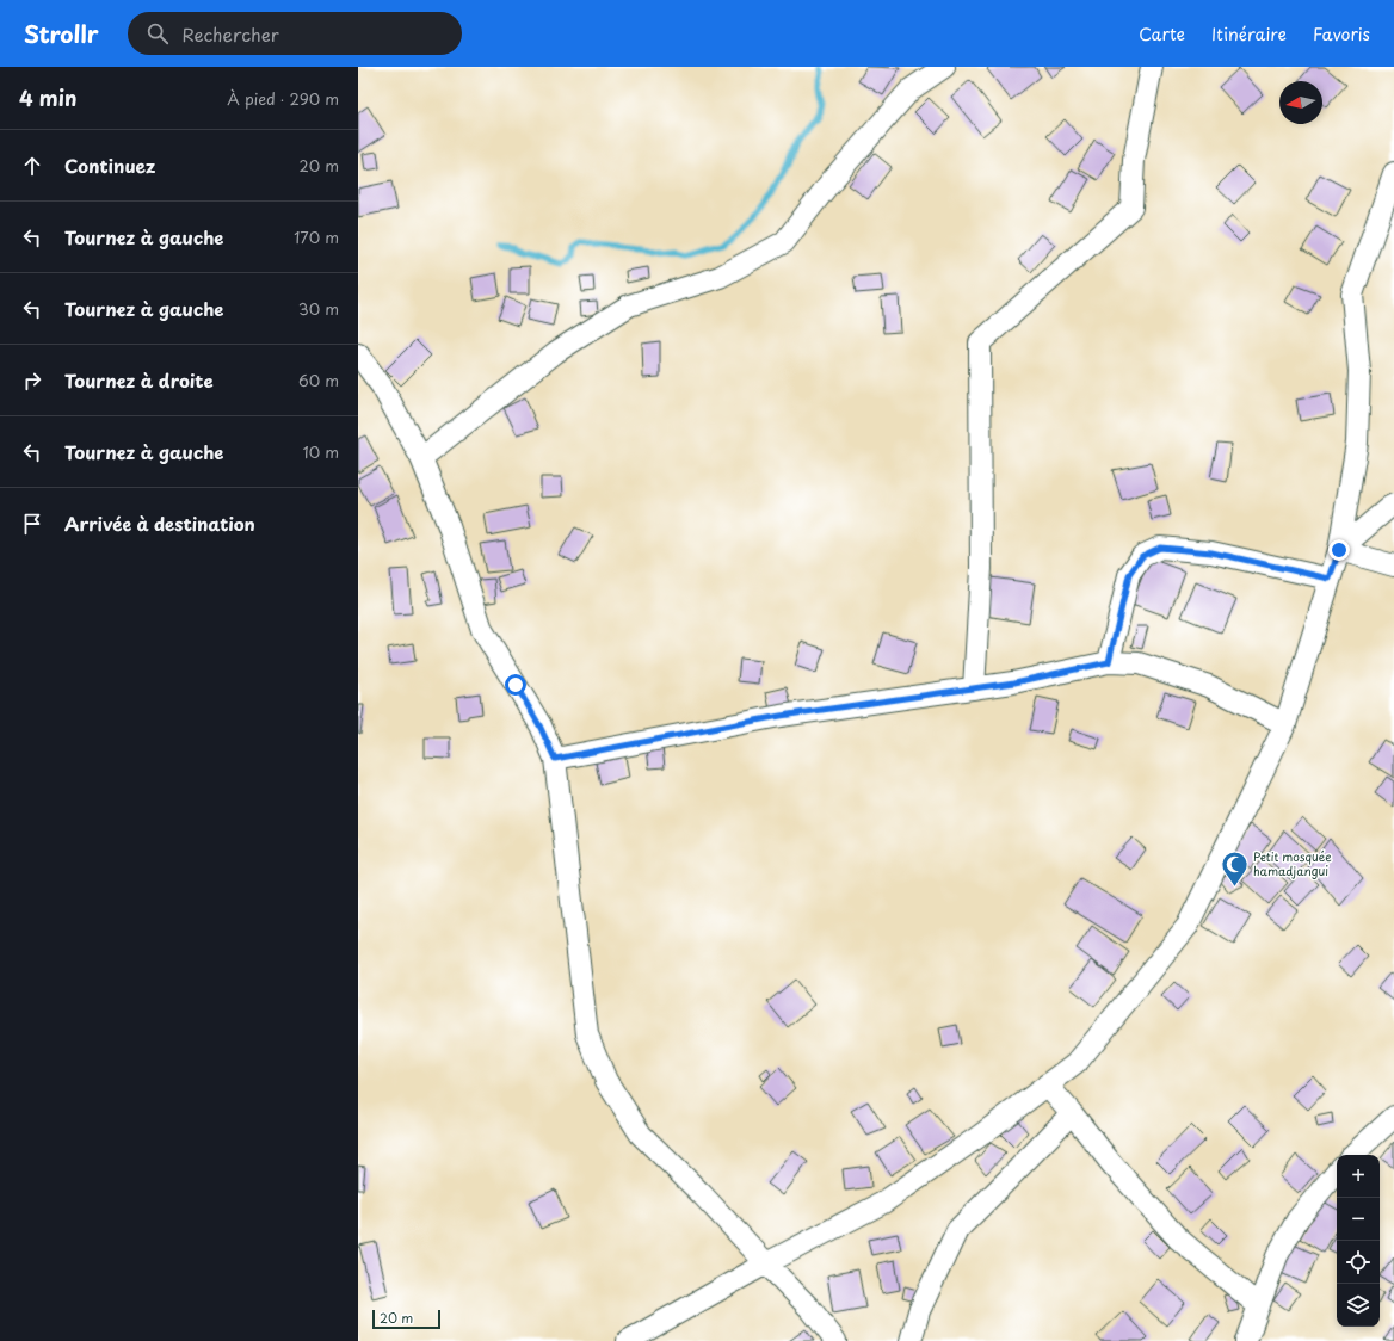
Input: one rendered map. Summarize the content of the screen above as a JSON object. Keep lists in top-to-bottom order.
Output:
{
  "places": {
    "mosque": ["Petit mosquée hamadjangui"]
  },
  "scale_bar": "20 m",
  "north": "left",
  "page": {
    "header": "Strollr",
    "search": "Rechercher",
    "nav": ["Carte", "Itinéraire", "Favoris"],
    "heading": ["4 min", "À pied · 290 m"],
    "list": [
      ["Continuez", "20 m"],
      ["Tournez à gauche", "170 m"],
      ["Tournez à gauche", "30 m"],
      ["Tournez à droite", "60 m"],
      ["Tournez à gauche", "10 m"],
      "Arrivée à destination"
    ],
    "map_buttons": ["+", "−"],
    "scale": "20 m"
  }
}
